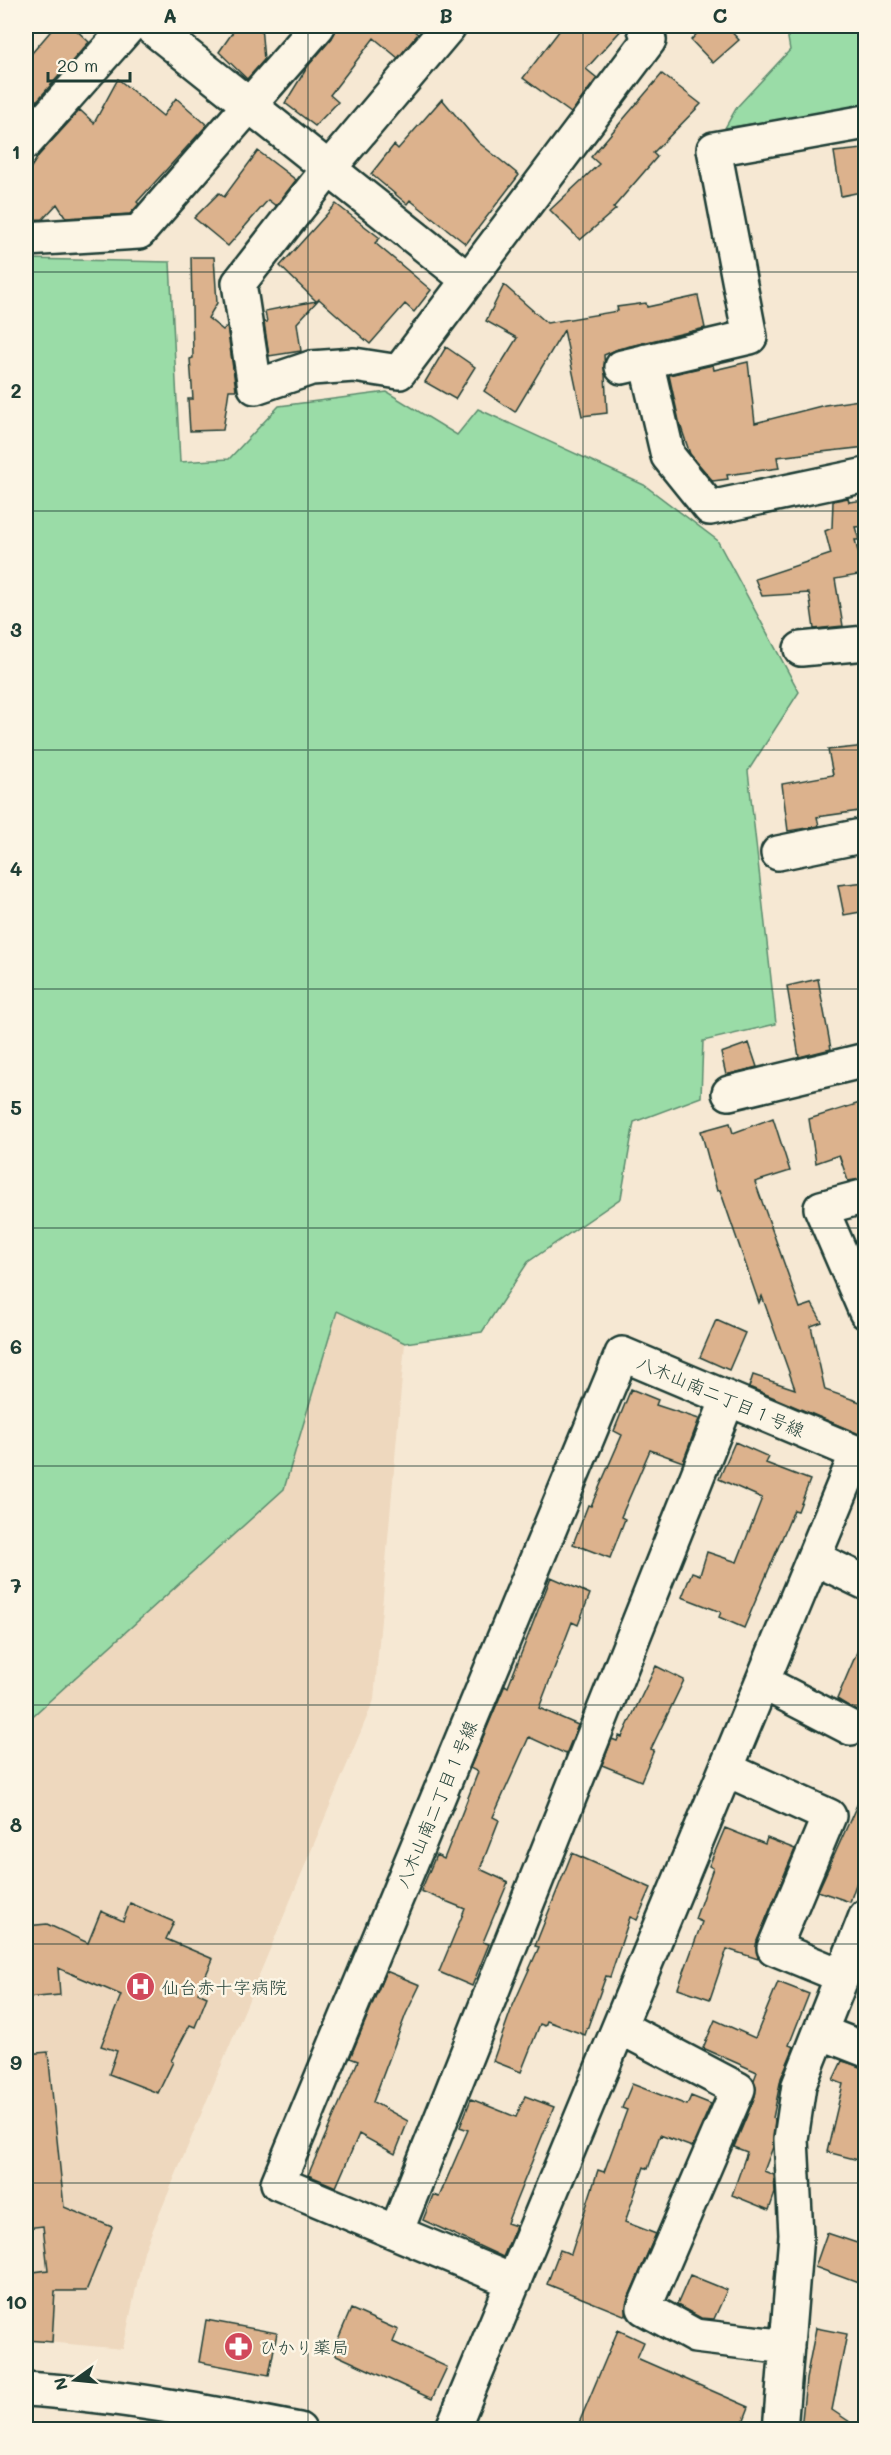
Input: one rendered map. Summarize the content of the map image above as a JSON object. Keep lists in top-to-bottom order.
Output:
{
  "streets": {
    "street": ["八木山南二丁目１号線"]
  },
  "places": {
    "hospital": ["仙台赤十字病院"],
    "pharmacy": ["ひかり薬局"]
  },
  "scale_bar": "20 m",
  "north": "left",
  "grid": {
    "columns": ["A", "B", "C"],
    "rows": [
      "1",
      "2",
      "3",
      "4",
      "5",
      "6",
      "7",
      "8",
      "9",
      "10"
    ]
  }
}
